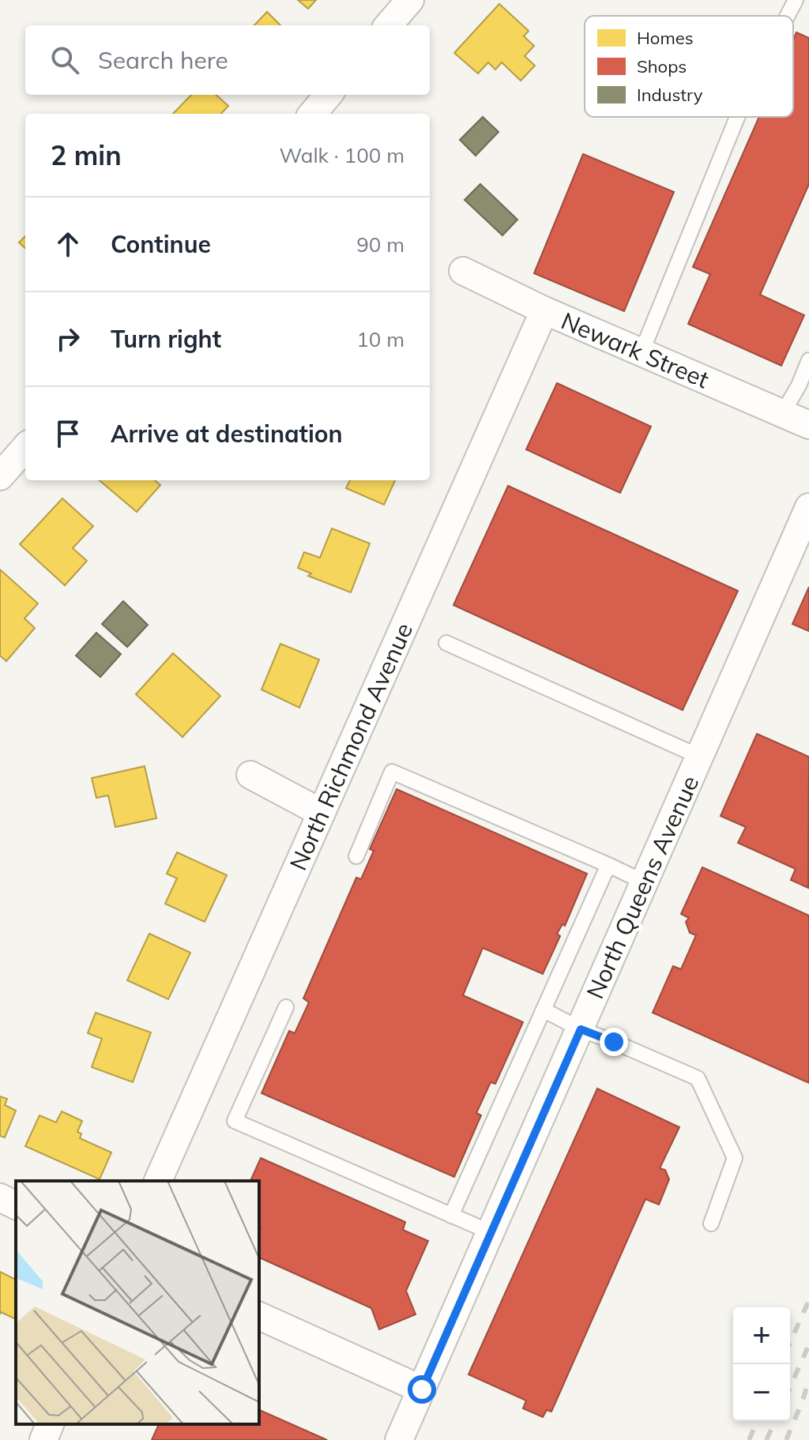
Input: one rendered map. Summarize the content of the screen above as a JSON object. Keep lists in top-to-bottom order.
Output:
{
  "streets": {
    "street": ["Newark Street", "North Richmond Avenue", "North Queens Avenue"]
  },
  "crossings": [
    ["Newark Street", "North Richmond Avenue"]
  ],
  "legend": ["Homes", "Shops", "Industry"],
  "page": {
    "search": "Search here",
    "heading": ["2 min", "Walk · 100 m"],
    "list": [
      ["Continue", "90 m"],
      ["Turn right", "10 m"],
      "Arrive at destination"
    ],
    "map_buttons": ["+", "−"]
  }
}
